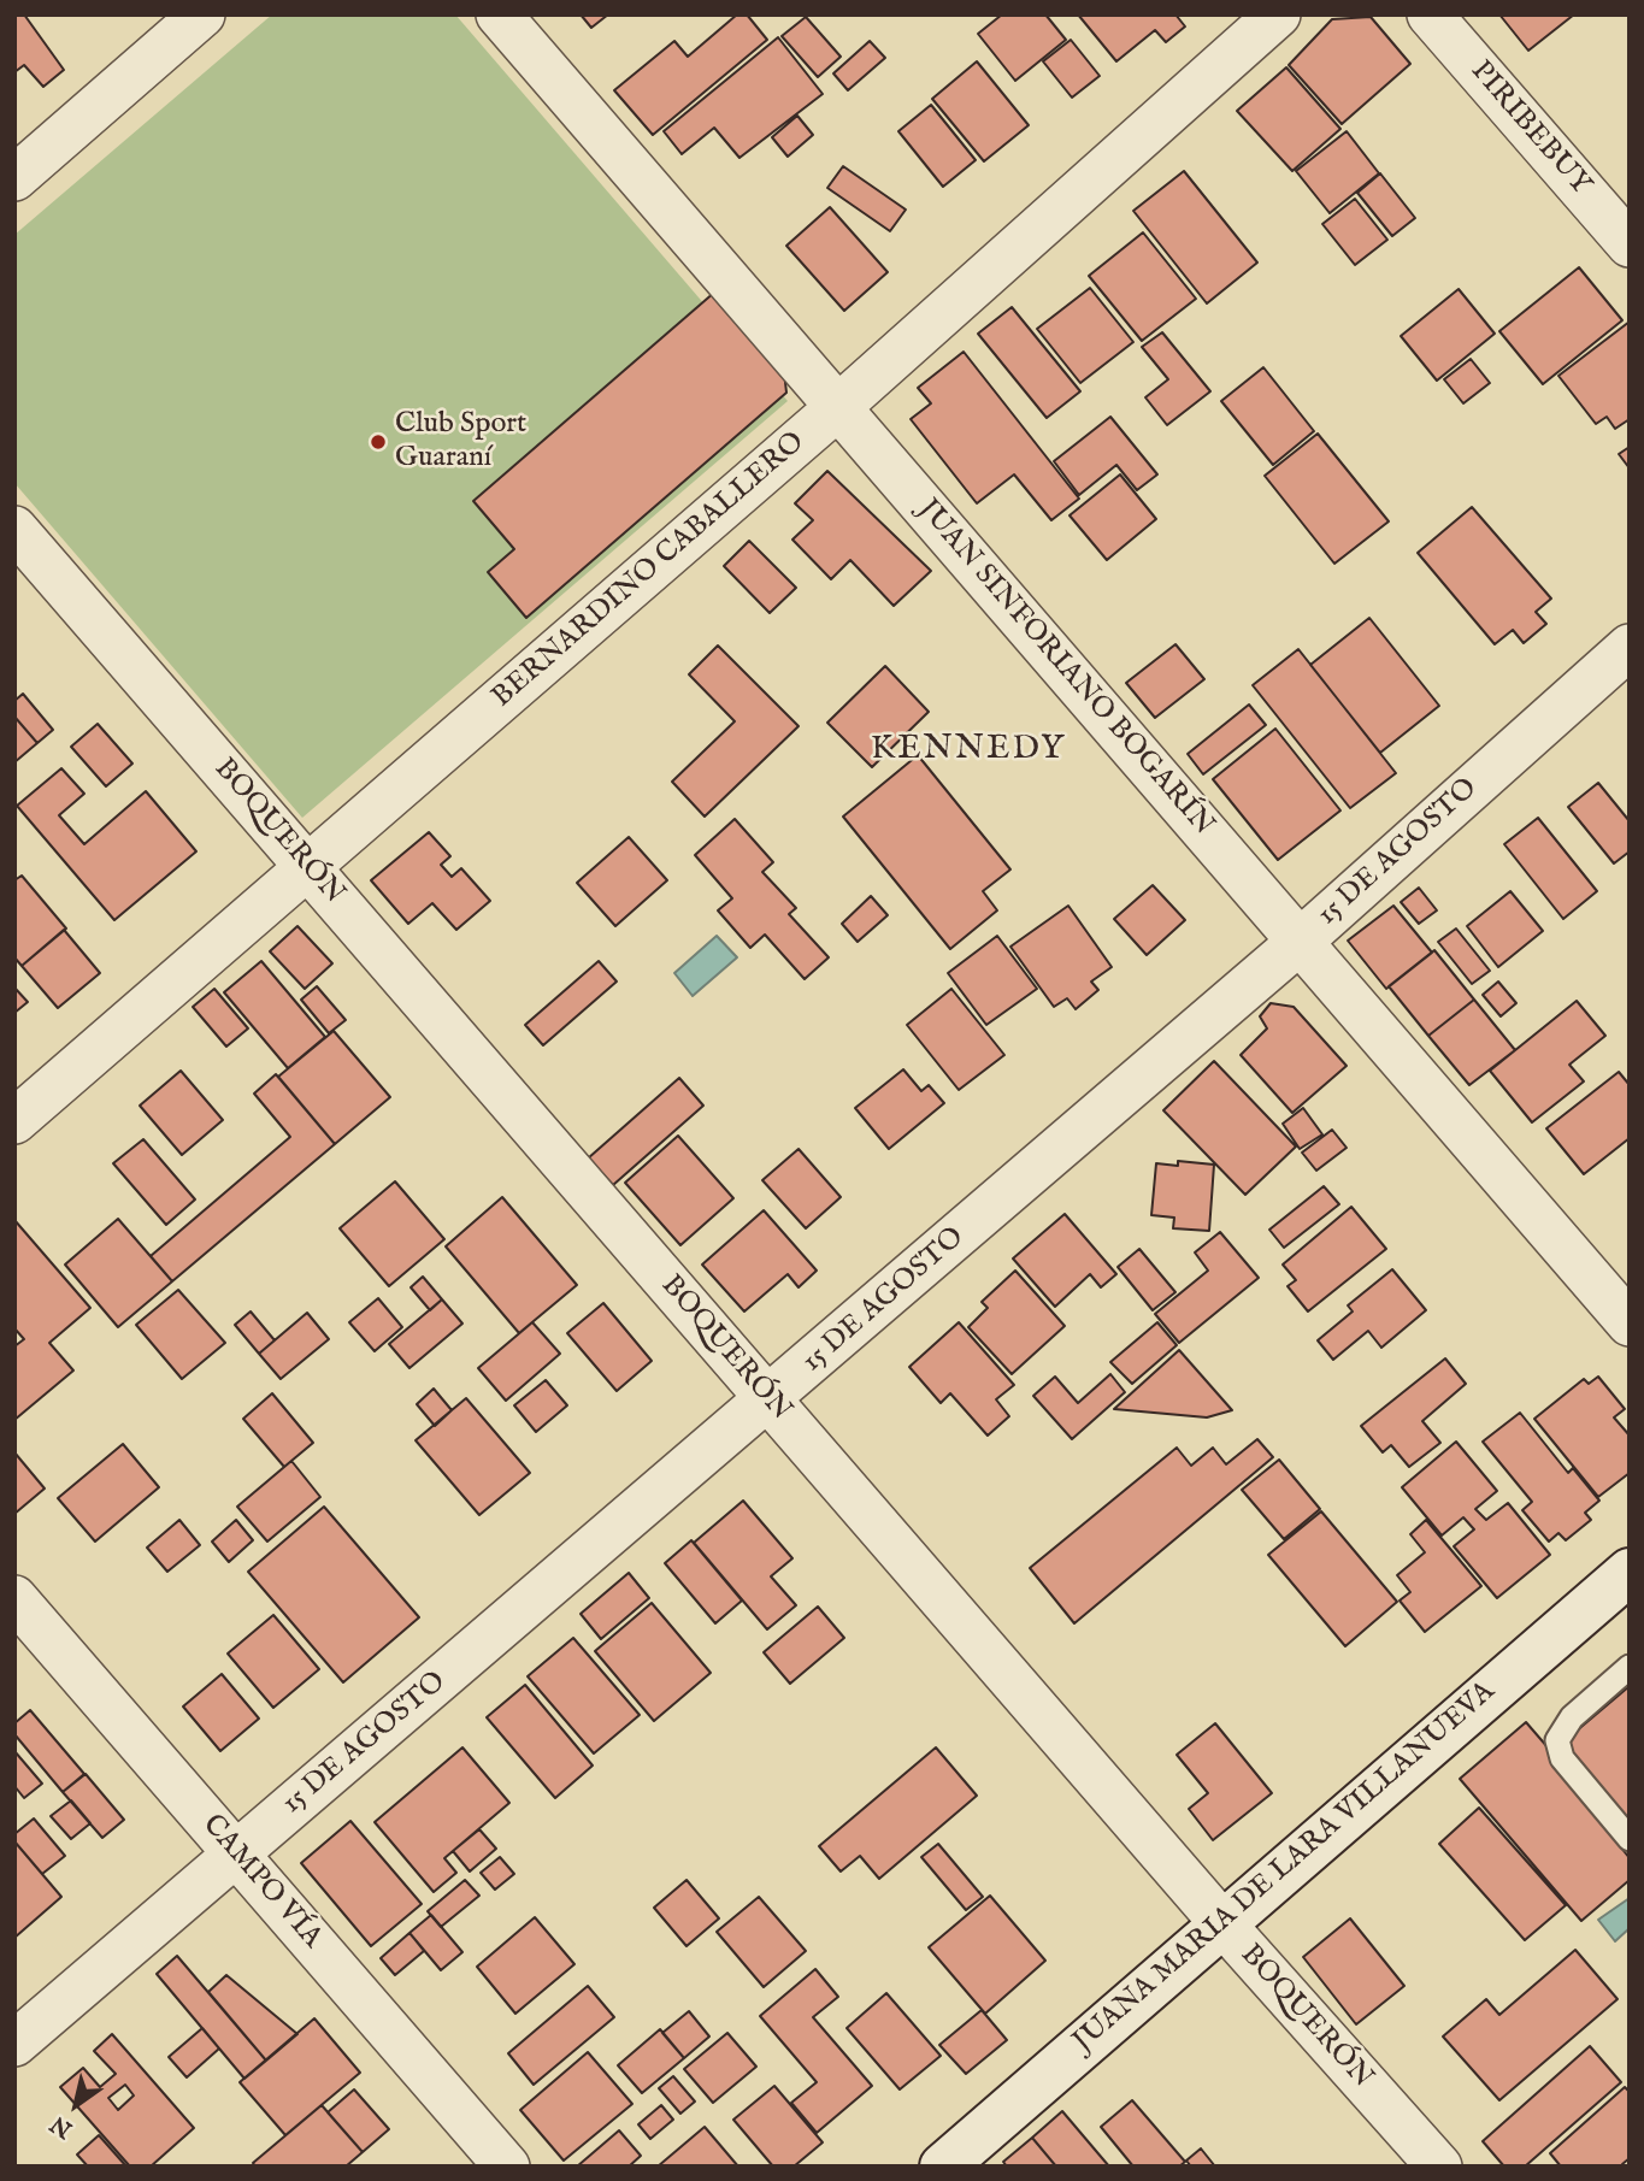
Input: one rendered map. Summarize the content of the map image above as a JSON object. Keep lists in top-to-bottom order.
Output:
{
  "streets": {
    "street": [
      "PIRIBEBUY",
      "BERNARDINO CABALLERO",
      "JUAN SINFORIANO BOGARÍN",
      "BOQUERÓN",
      "15 DE AGOSTO",
      "JUANA MARIA DE LARA VILLANUEVA",
      "CAMPO VÍA"
    ]
  },
  "crossings": [
    ["BERNARDINO CABALLERO", "JUAN SINFORIANO BOGARÍN"],
    ["BERNARDINO CABALLERO", "BOQUERÓN"],
    ["JUAN SINFORIANO BOGARÍN", "15 DE AGOSTO"],
    ["BOQUERÓN", "15 DE AGOSTO"],
    ["BOQUERÓN", "JUANA MARIA DE LARA VILLANUEVA"],
    ["15 DE AGOSTO", "CAMPO VÍA"]
  ],
  "districts": ["KENNEDY"],
  "places": ["Club Sport Guaraní"],
  "north": "bottom left"
}
